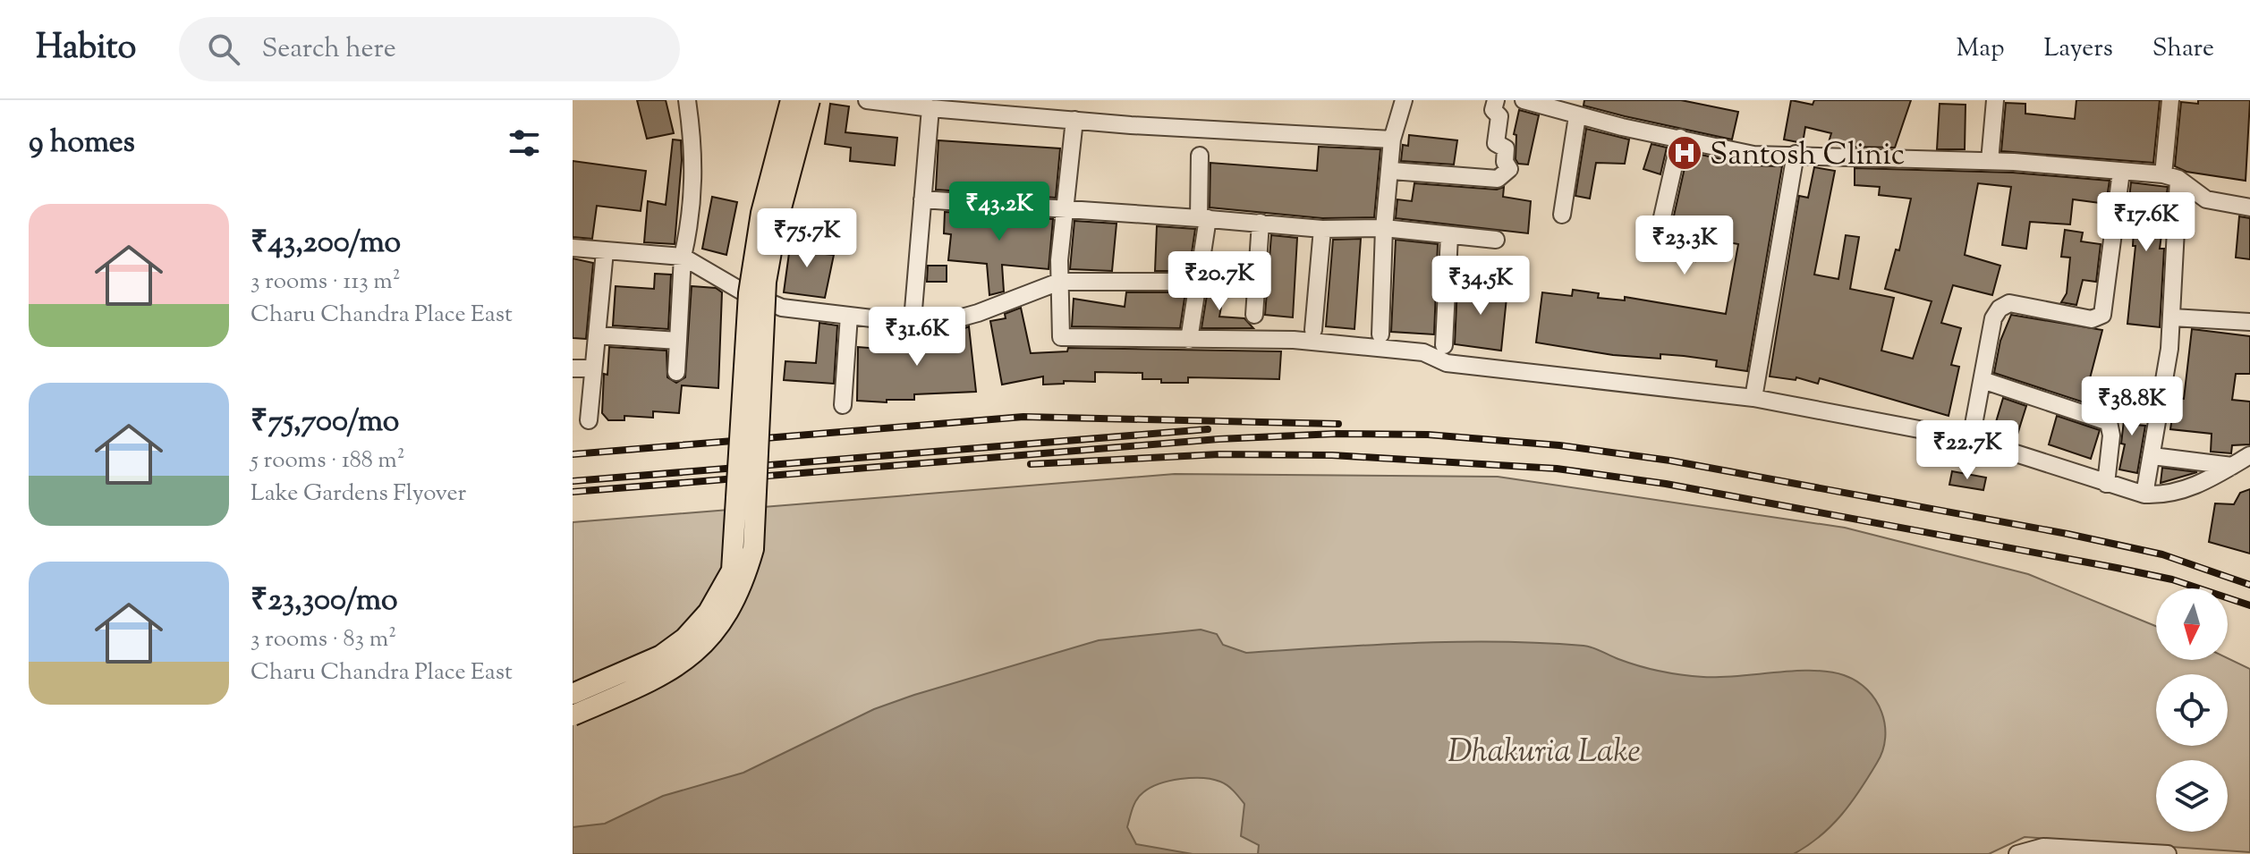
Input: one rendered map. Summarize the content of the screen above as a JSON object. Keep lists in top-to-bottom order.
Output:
{
  "water": ["Dhakuria Lake"],
  "places": {
    "hospital": ["Santosh Clinic"]
  },
  "north": "bottom",
  "page": {
    "header": "Habito",
    "search": "Search here",
    "nav": ["Map", "Layers", "Share"],
    "heading": "9 homes",
    "price": [
      "₹43.2K",
      "₹17.6K",
      "₹75.7K",
      "₹23.3K",
      "₹20.7K",
      "₹34.5K",
      "₹31.6K",
      "₹38.8K",
      "₹22.7K"
    ],
    "list": [
      {
        "name": "₹43,200/mo",
        "note": "3 rooms · 113 m² · Charu Chandra Place East"
      },
      {
        "name": "₹75,700/mo",
        "note": "5 rooms · 188 m² · Lake Gardens Flyover"
      },
      {
        "name": "₹23,300/mo",
        "note": "3 rooms · 83 m² · Charu Chandra Place East"
      }
    ]
  }
}
